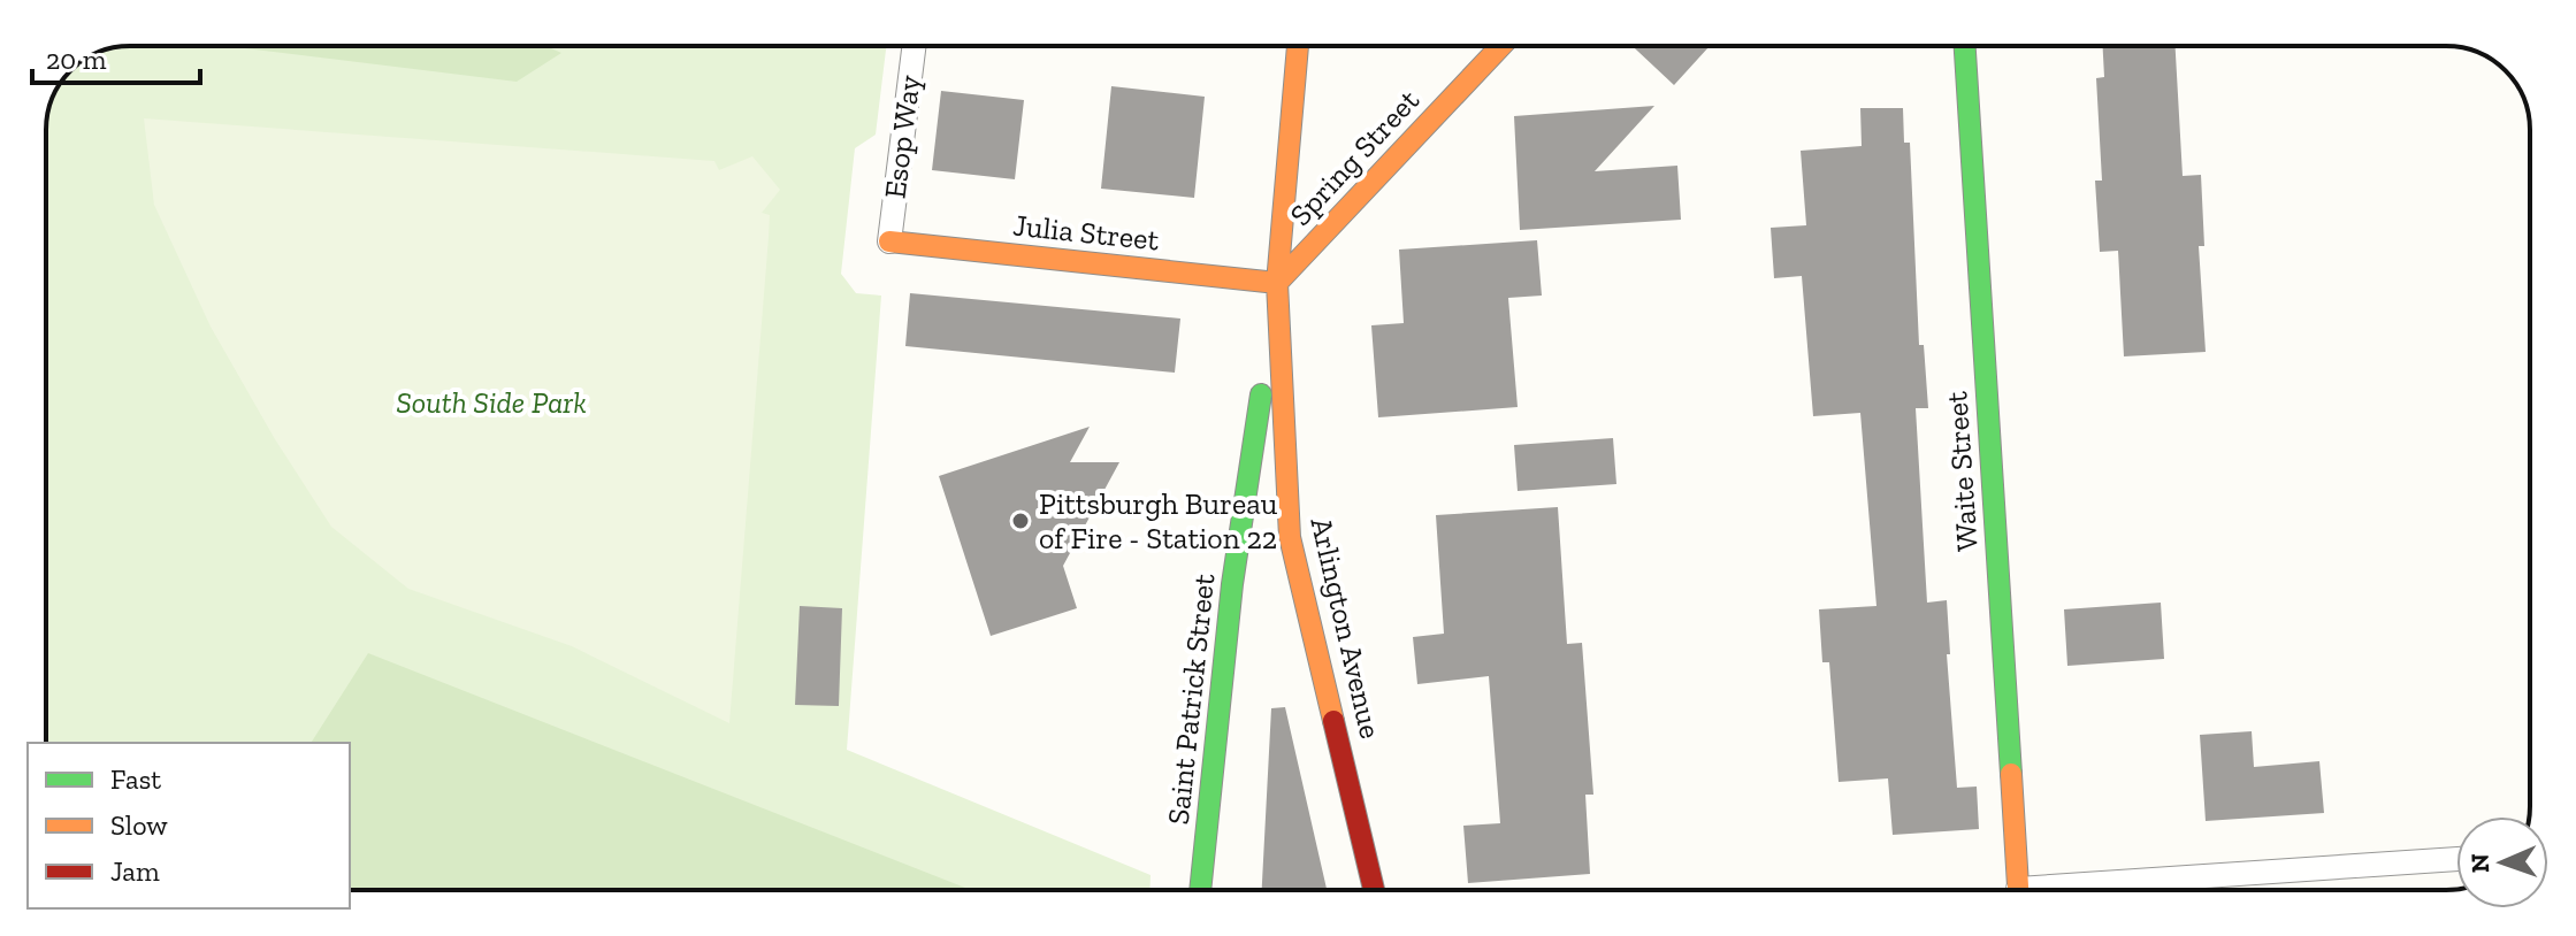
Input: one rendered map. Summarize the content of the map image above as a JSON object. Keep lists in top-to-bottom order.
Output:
{
  "streets": {
    "street": [
      "Spring Street",
      "Julia Street",
      "Waite Street",
      "Arlington Avenue",
      "Saint Patrick Street"
    ],
    "lane": ["Esop Way"]
  },
  "crossings": [
    ["Esop Way", "Julia Street"],
    ["Spring Street", "Julia Street"],
    ["Spring Street", "Arlington Avenue"],
    ["Spring Street", "Saint Patrick Street"],
    ["Julia Street", "Arlington Avenue"],
    ["Julia Street", "Saint Patrick Street"],
    ["Arlington Avenue", "Saint Patrick Street"]
  ],
  "parks": ["South Side Park"],
  "places": ["Pittsburgh Bureau of Fire - Station 22"],
  "legend": ["Fast", "Slow", "Jam"],
  "scale_bar": "20 m",
  "north": "left"
}
